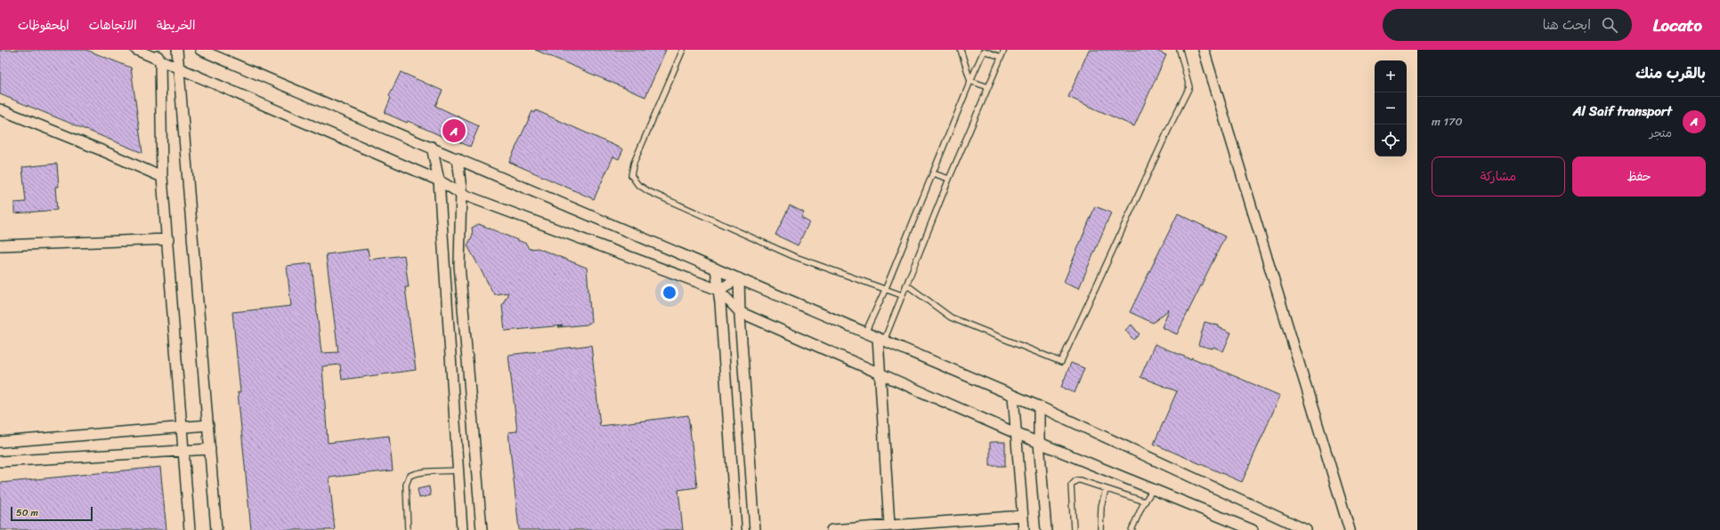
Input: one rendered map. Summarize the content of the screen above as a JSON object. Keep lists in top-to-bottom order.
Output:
{
  "scale_bar": "50 m",
  "page": {
    "header": "Locato",
    "search": "ابحث هنا",
    "nav": ["الخريطة", "الاتجاهات", "المحفوظات"],
    "heading": "بالقرب منك",
    "map_buttons": ["+", "−"],
    "list": [
      {
        "mark": "A",
        "name": "Al Saif transport",
        "note": "متجر",
        "value": "170 m"
      }
    ],
    "pins": "A",
    "buttons": ["حفظ", "مشاركة"],
    "scale": "50 m"
  }
}
